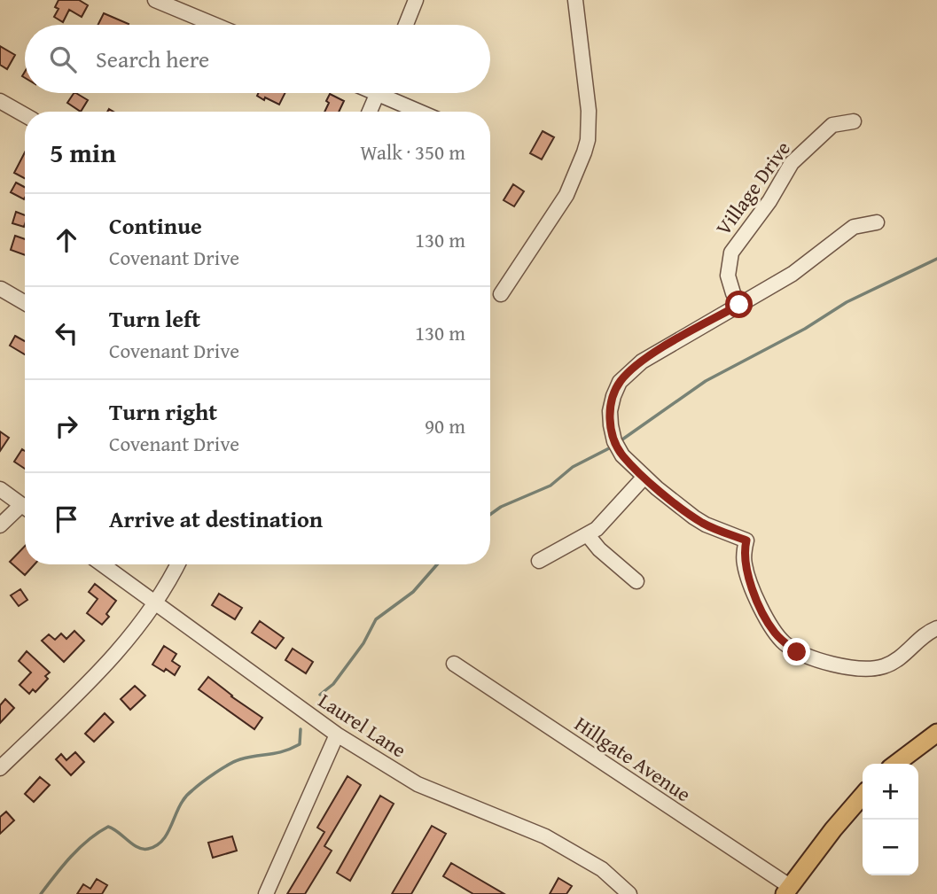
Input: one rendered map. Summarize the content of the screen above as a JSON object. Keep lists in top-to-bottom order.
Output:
{
  "streets": {
    "street": ["Village Drive", "Laurel Lane", "Hillgate Avenue"]
  },
  "page": {
    "search": "Search here",
    "heading": ["5 min", "Walk · 350 m"],
    "list": [
      ["Continue", "Covenant Drive", "130 m"],
      ["Turn left", "Covenant Drive", "130 m"],
      ["Turn right", "Covenant Drive", "90 m"],
      "Arrive at destination"
    ],
    "map_buttons": ["+", "−"]
  }
}
